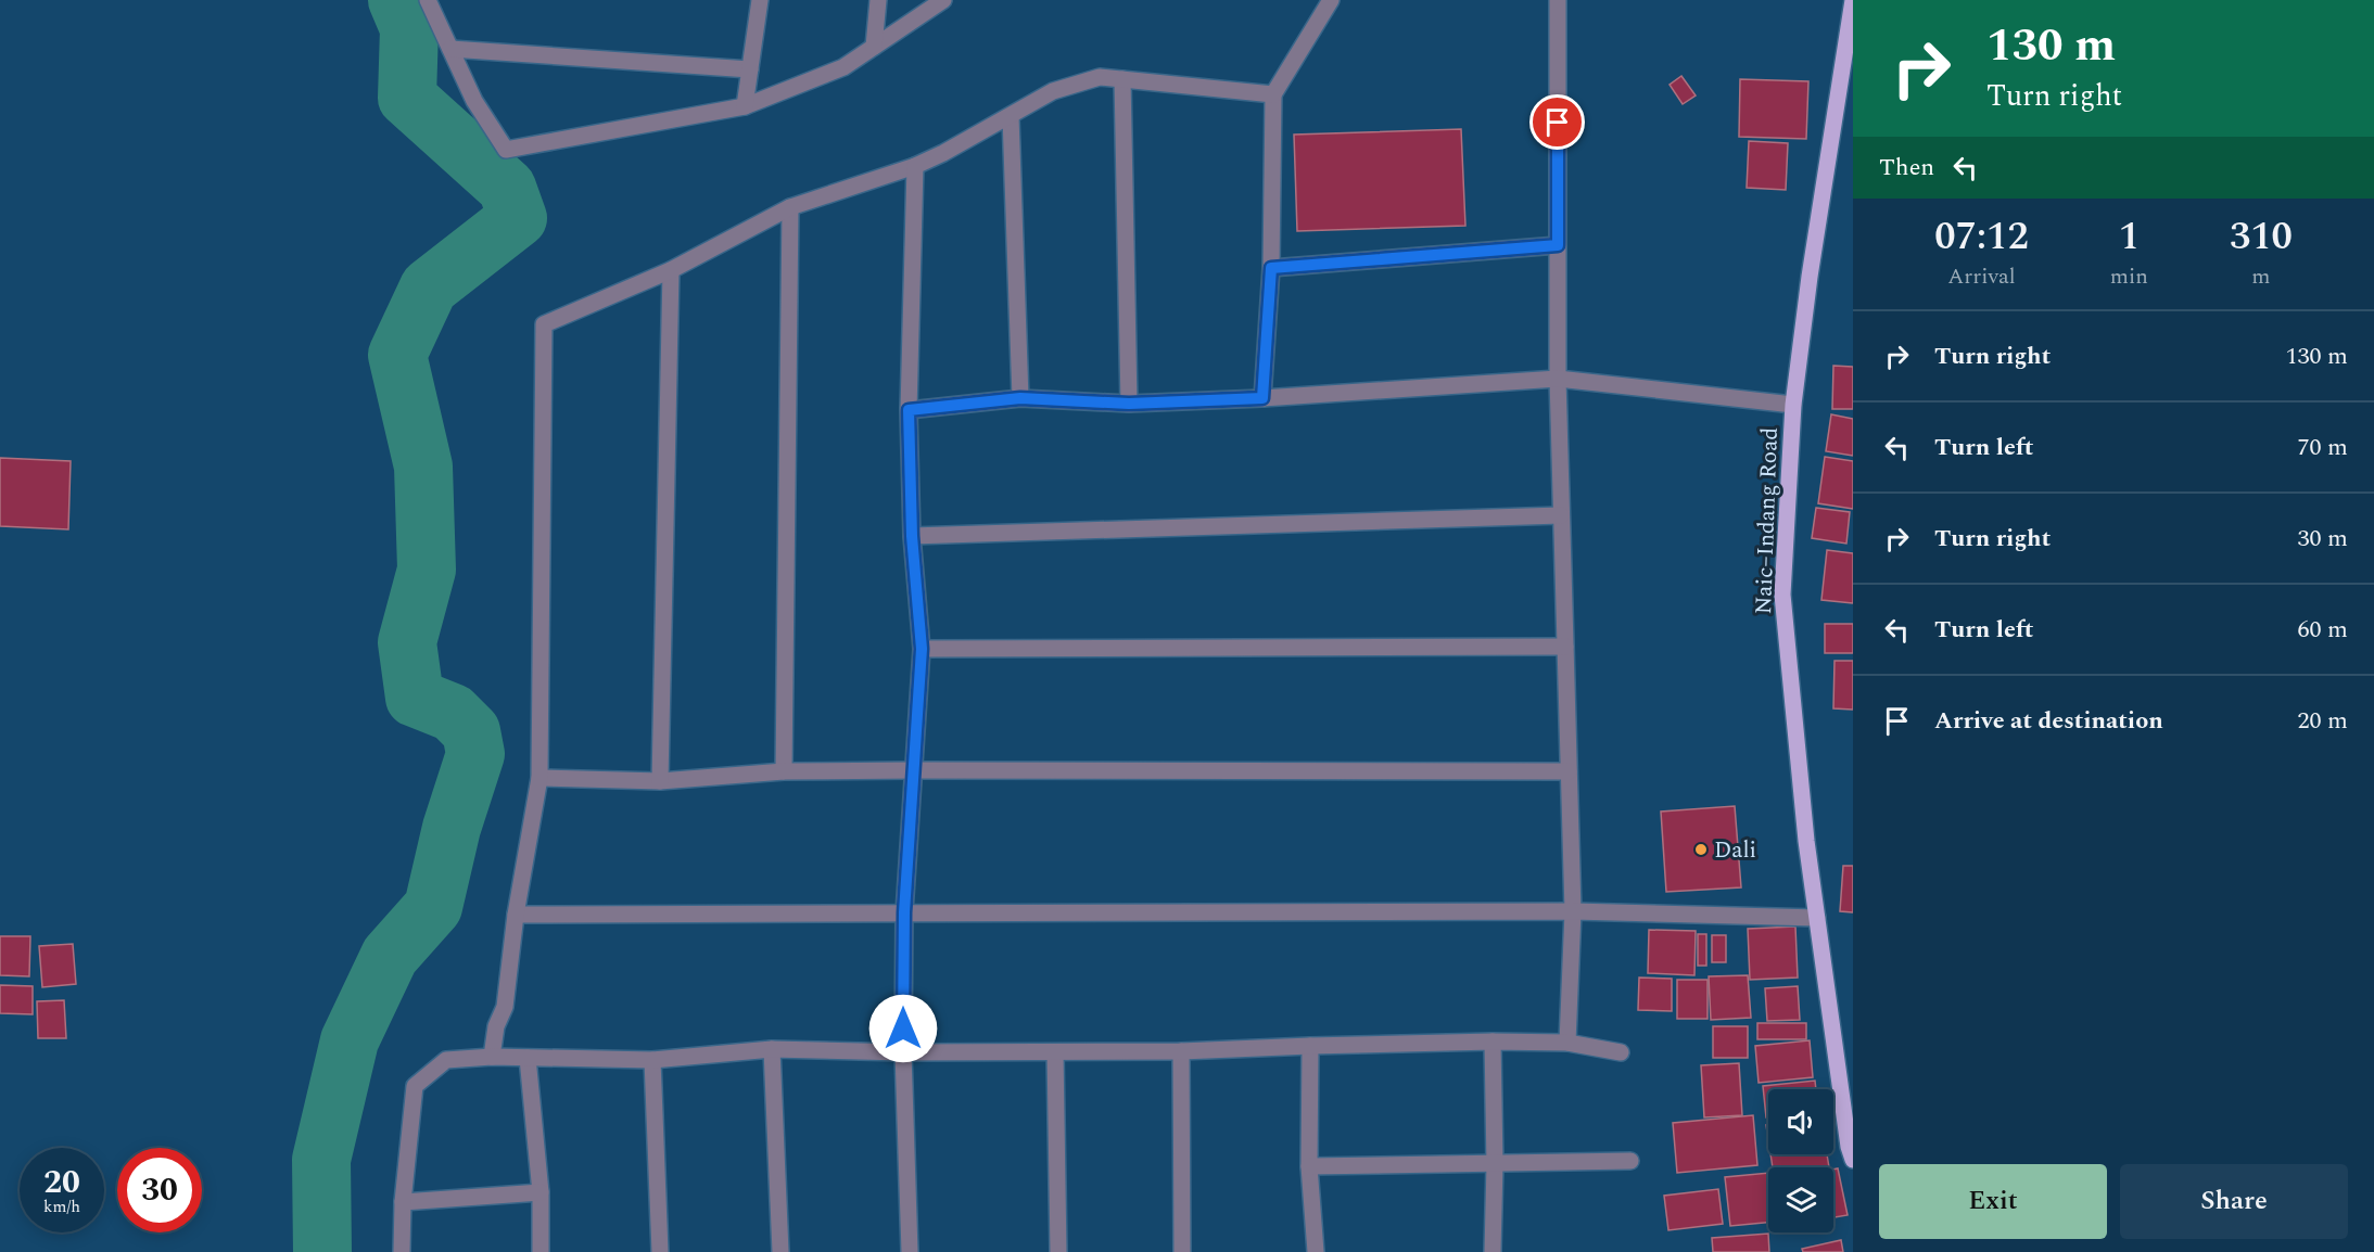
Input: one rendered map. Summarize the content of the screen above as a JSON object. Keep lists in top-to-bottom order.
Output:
{
  "streets": {
    "main road": ["Naic–Indang Road"]
  },
  "places": ["Dali"],
  "page": {
    "turn": ["130 m", "Turn right"],
    "then": "Then",
    "eta": [
      "07:12",
      "Arrival",
      "1",
      "min",
      "310",
      "m"
    ],
    "list": [
      {
        "name": "Turn right",
        "value": "130 m"
      },
      {
        "name": "Turn left",
        "value": "70 m"
      },
      {
        "name": "Turn right",
        "value": "30 m"
      },
      {
        "name": "Turn left",
        "value": "60 m"
      },
      {
        "name": "Arrive at destination",
        "value": "20 m"
      }
    ],
    "speed": "20 km/h",
    "limit": "30",
    "buttons": ["Exit", "Share"]
  }
}
